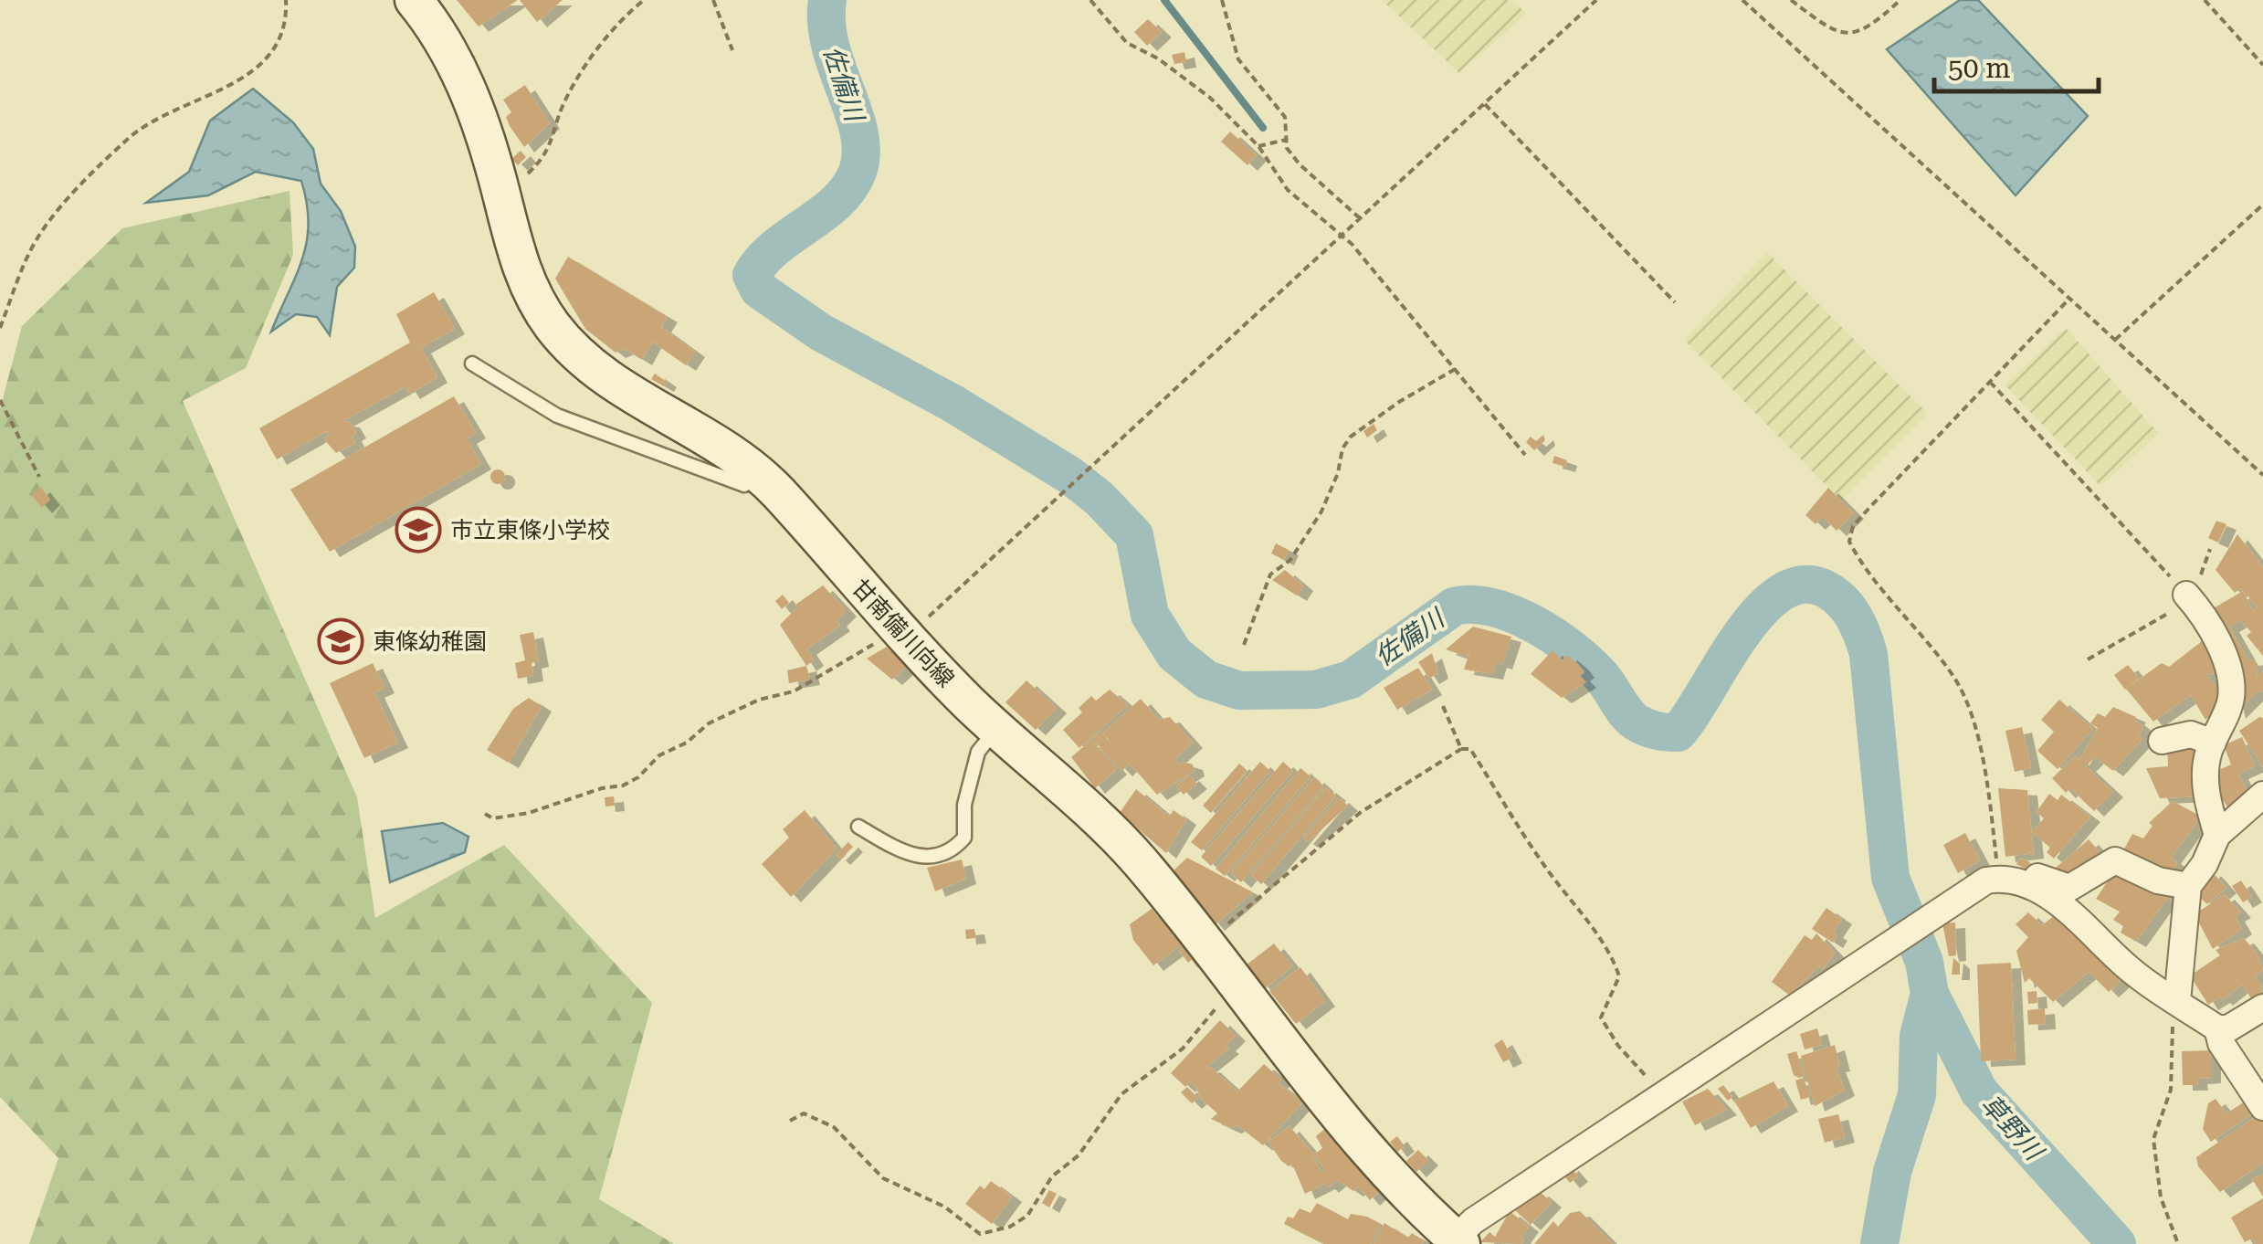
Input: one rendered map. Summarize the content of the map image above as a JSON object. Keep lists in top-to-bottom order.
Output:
{
  "streets": {
    "main road": ["甘南備川向線"]
  },
  "water": ["佐備川", "草野川"],
  "places": {
    "school or university": ["市立東條小学校", "東條幼稚園"]
  },
  "scale_bar": "50 m"
}
